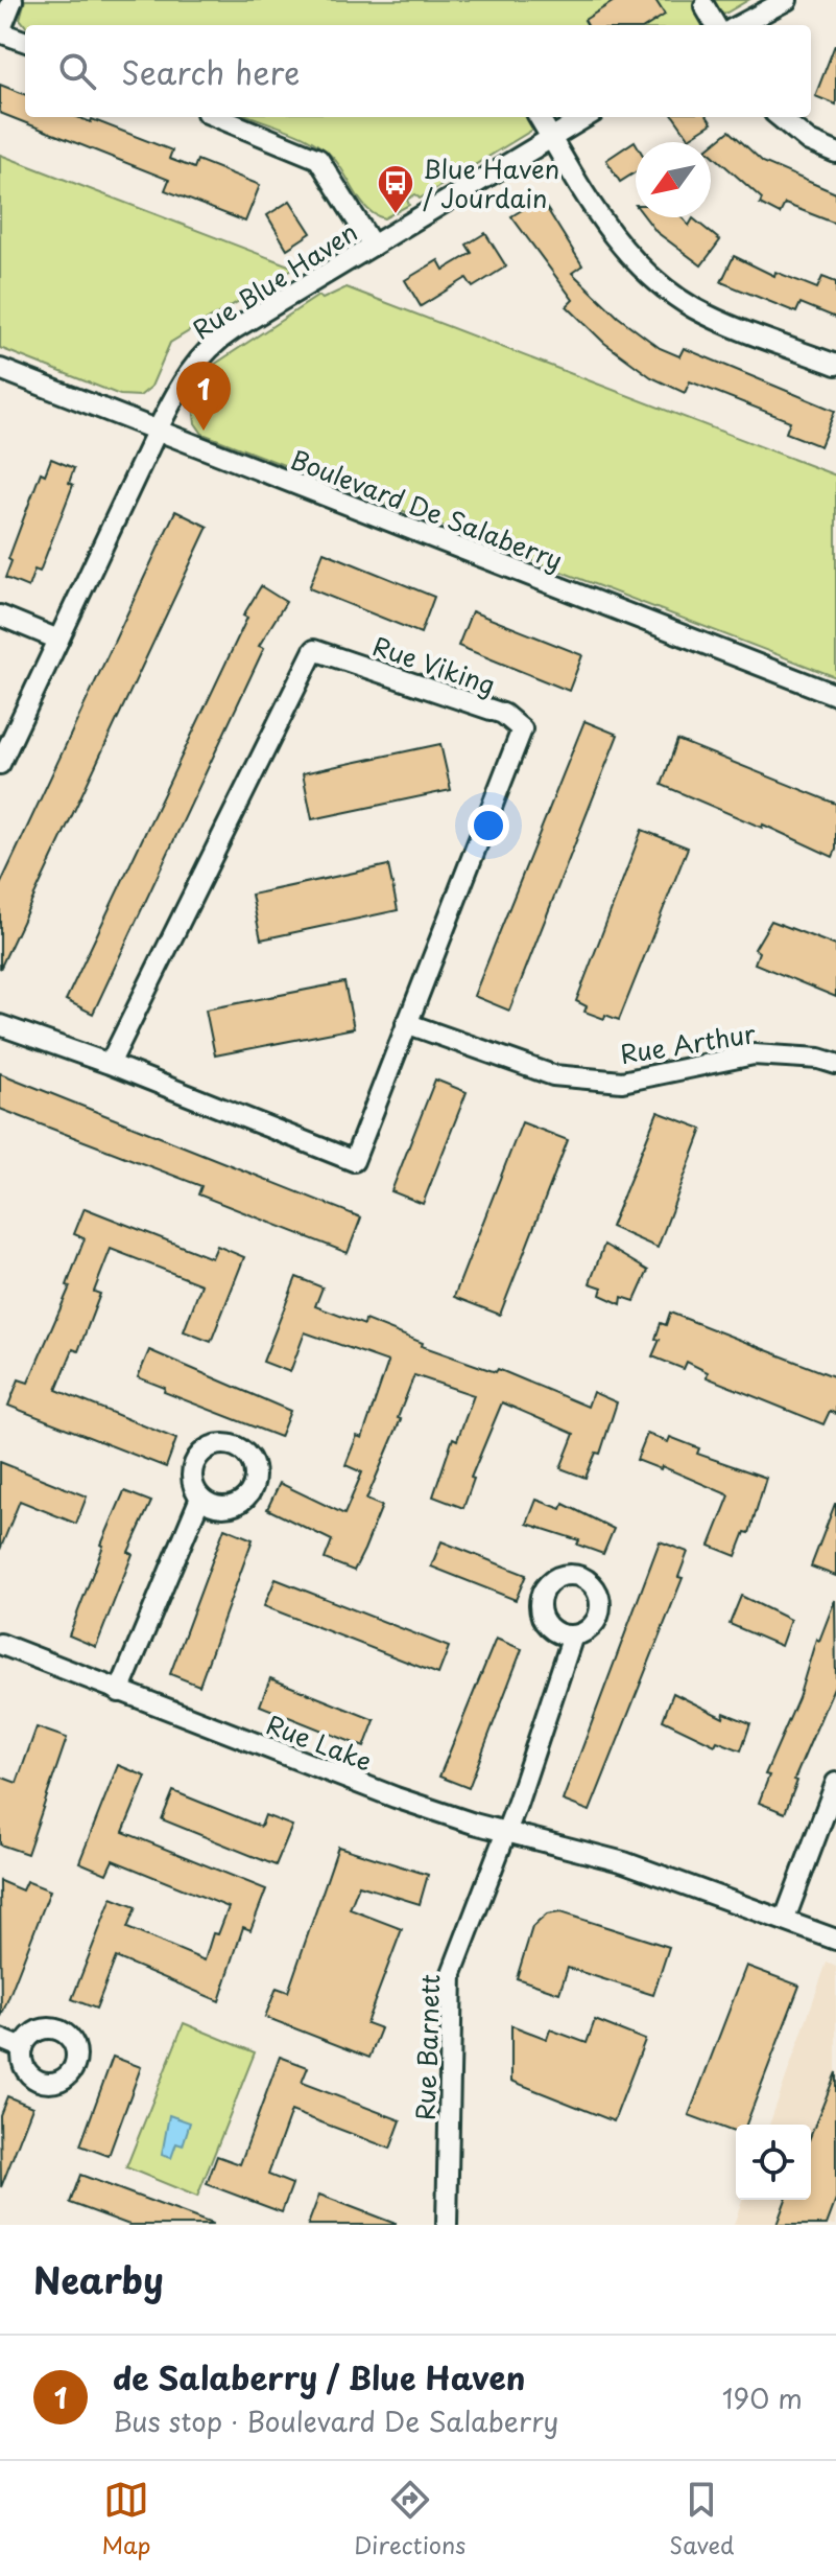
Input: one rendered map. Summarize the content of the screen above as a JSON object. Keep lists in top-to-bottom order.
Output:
{
  "streets": {
    "street": [
      "Rue Blue Haven",
      "Boulevard De Salaberry",
      "Rue Viking",
      "Rue Arthur",
      "Rue Lake",
      "Rue Barnett"
    ]
  },
  "crossings": [
    ["Rue Blue Haven", "Boulevard De Salaberry"],
    ["Rue Viking", "Rue Arthur"],
    ["Rue Lake", "Rue Barnett"]
  ],
  "places": {
    "bus stop": ["Blue Haven / Jourdain"]
  },
  "north": "bottom left",
  "page": {
    "search": "Search here",
    "pins": "1",
    "heading": "Nearby",
    "list": [
      {
        "mark": "1",
        "name": "de Salaberry / Blue Haven",
        "note": "Bus stop · Boulevard De Salaberry",
        "value": "190 m"
      }
    ],
    "nav": ["Map", "Directions", "Saved"]
  }
}
